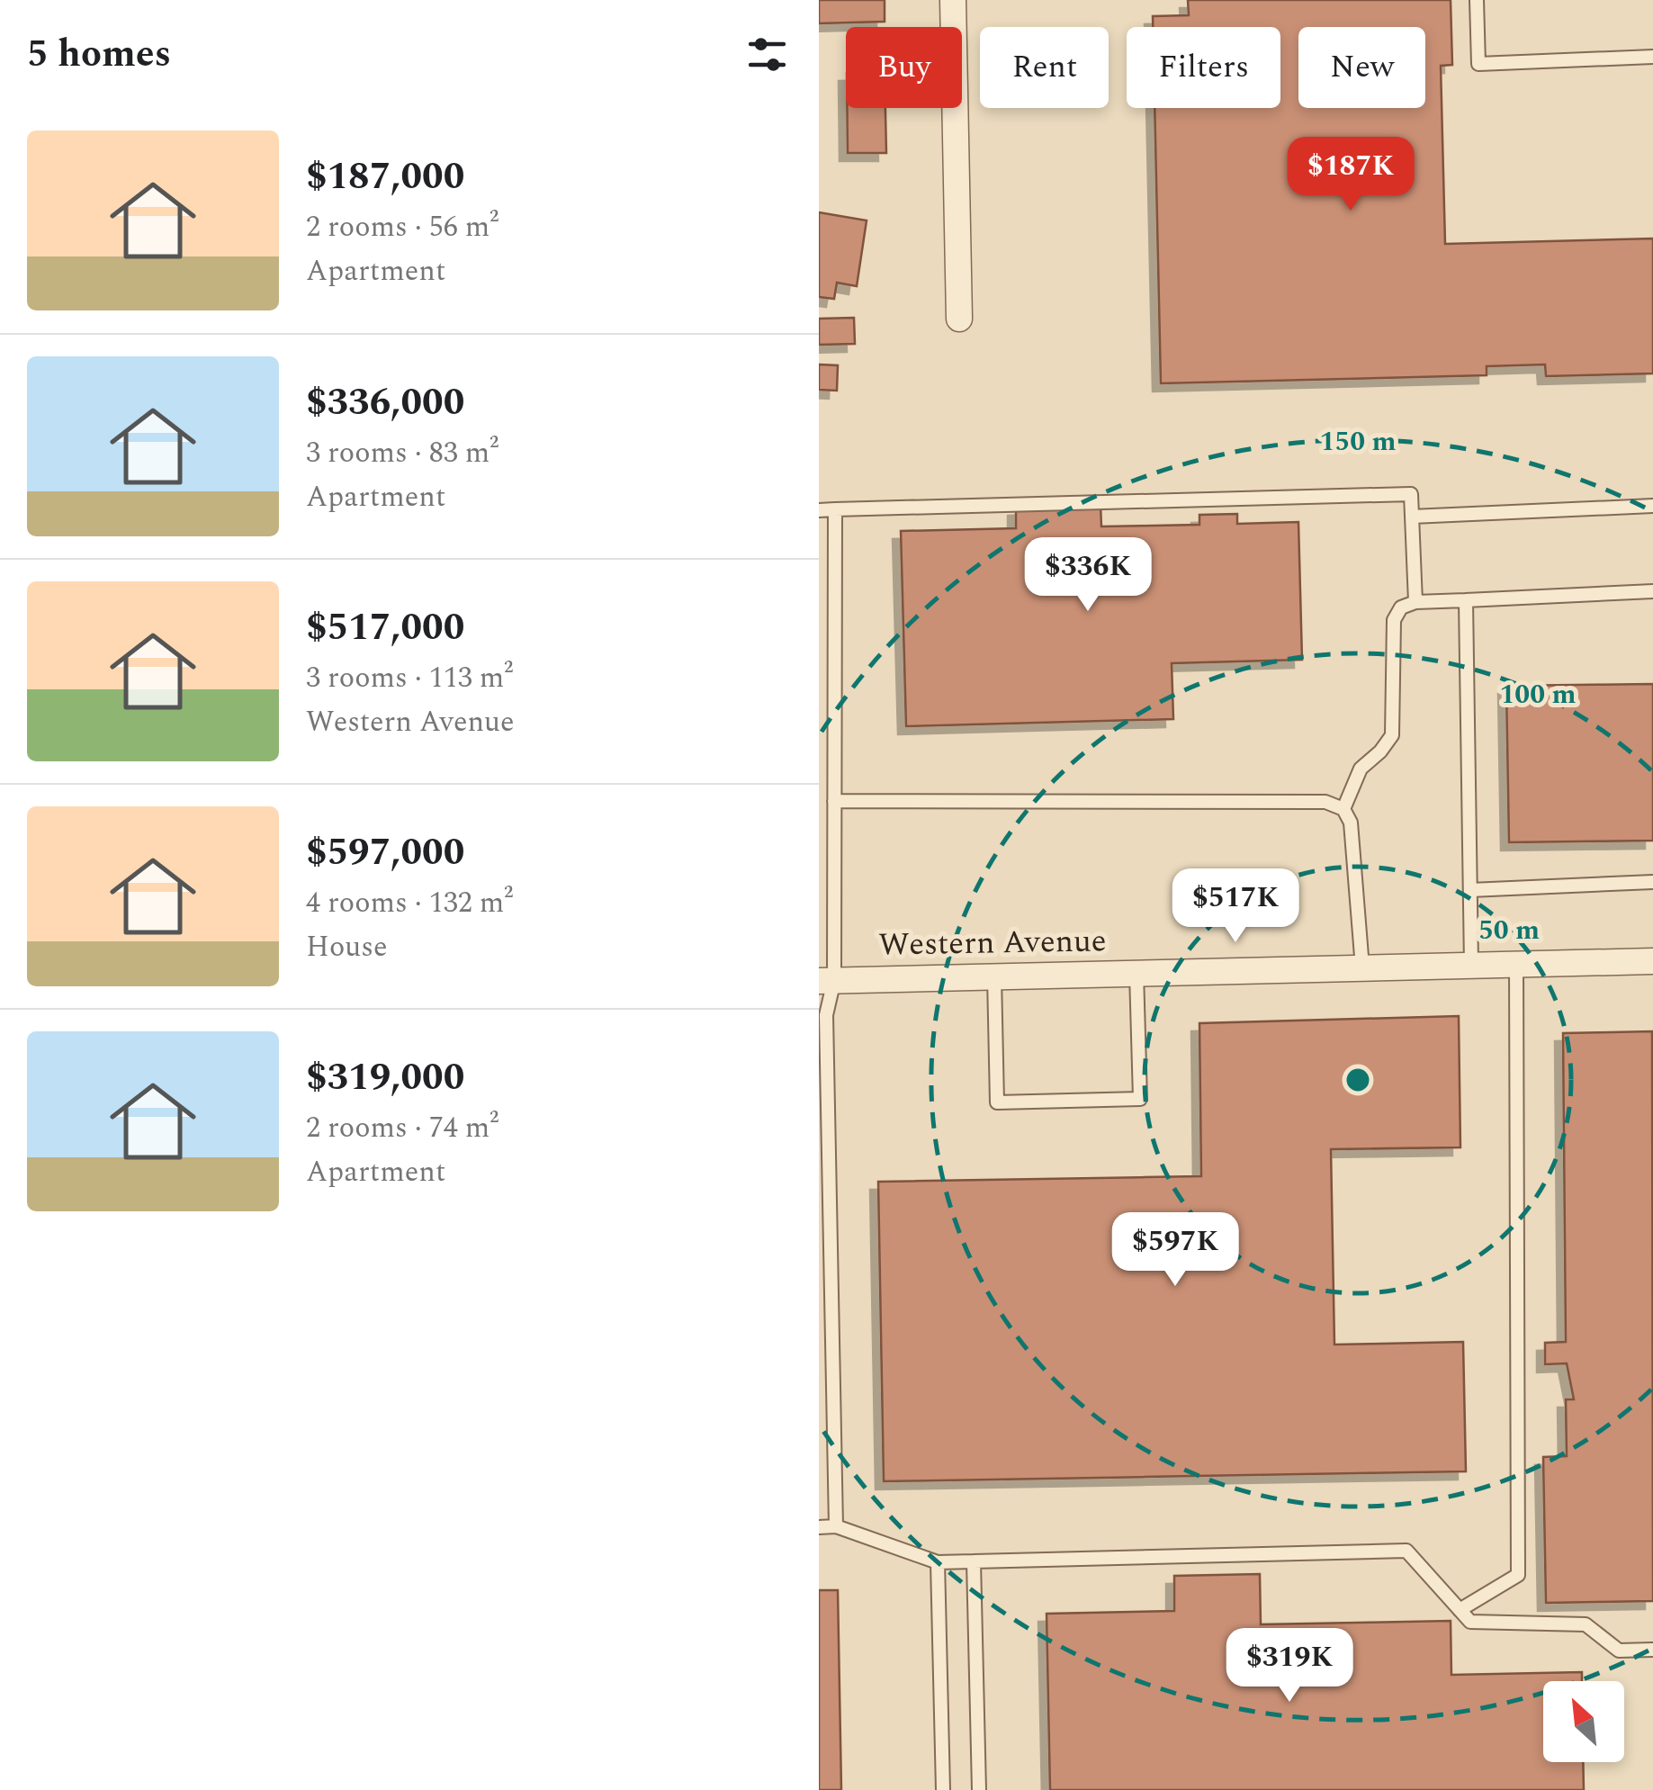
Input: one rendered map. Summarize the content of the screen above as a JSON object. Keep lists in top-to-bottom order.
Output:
{
  "streets": {
    "street": ["Western Avenue"]
  },
  "north": "top left",
  "page": {
    "heading": "5 homes",
    "chip": [
      "Buy",
      "Rent",
      "Filters",
      "New"
    ],
    "list": [
      {
        "name": "$187,000",
        "note": "2 rooms · 56 m² · Apartment"
      },
      {
        "name": "$336,000",
        "note": "3 rooms · 83 m² · Apartment"
      },
      {
        "name": "$517,000",
        "note": "3 rooms · 113 m² · Western Avenue"
      },
      {
        "name": "$597,000",
        "note": "4 rooms · 132 m² · House"
      },
      {
        "name": "$319,000",
        "note": "2 rooms · 74 m² · Apartment"
      }
    ],
    "price": [
      "$187K",
      "$336K",
      "$517K",
      "$597K",
      "$319K"
    ]
  },
  "rings": ["150 m", "100 m", "50 m"]
}
